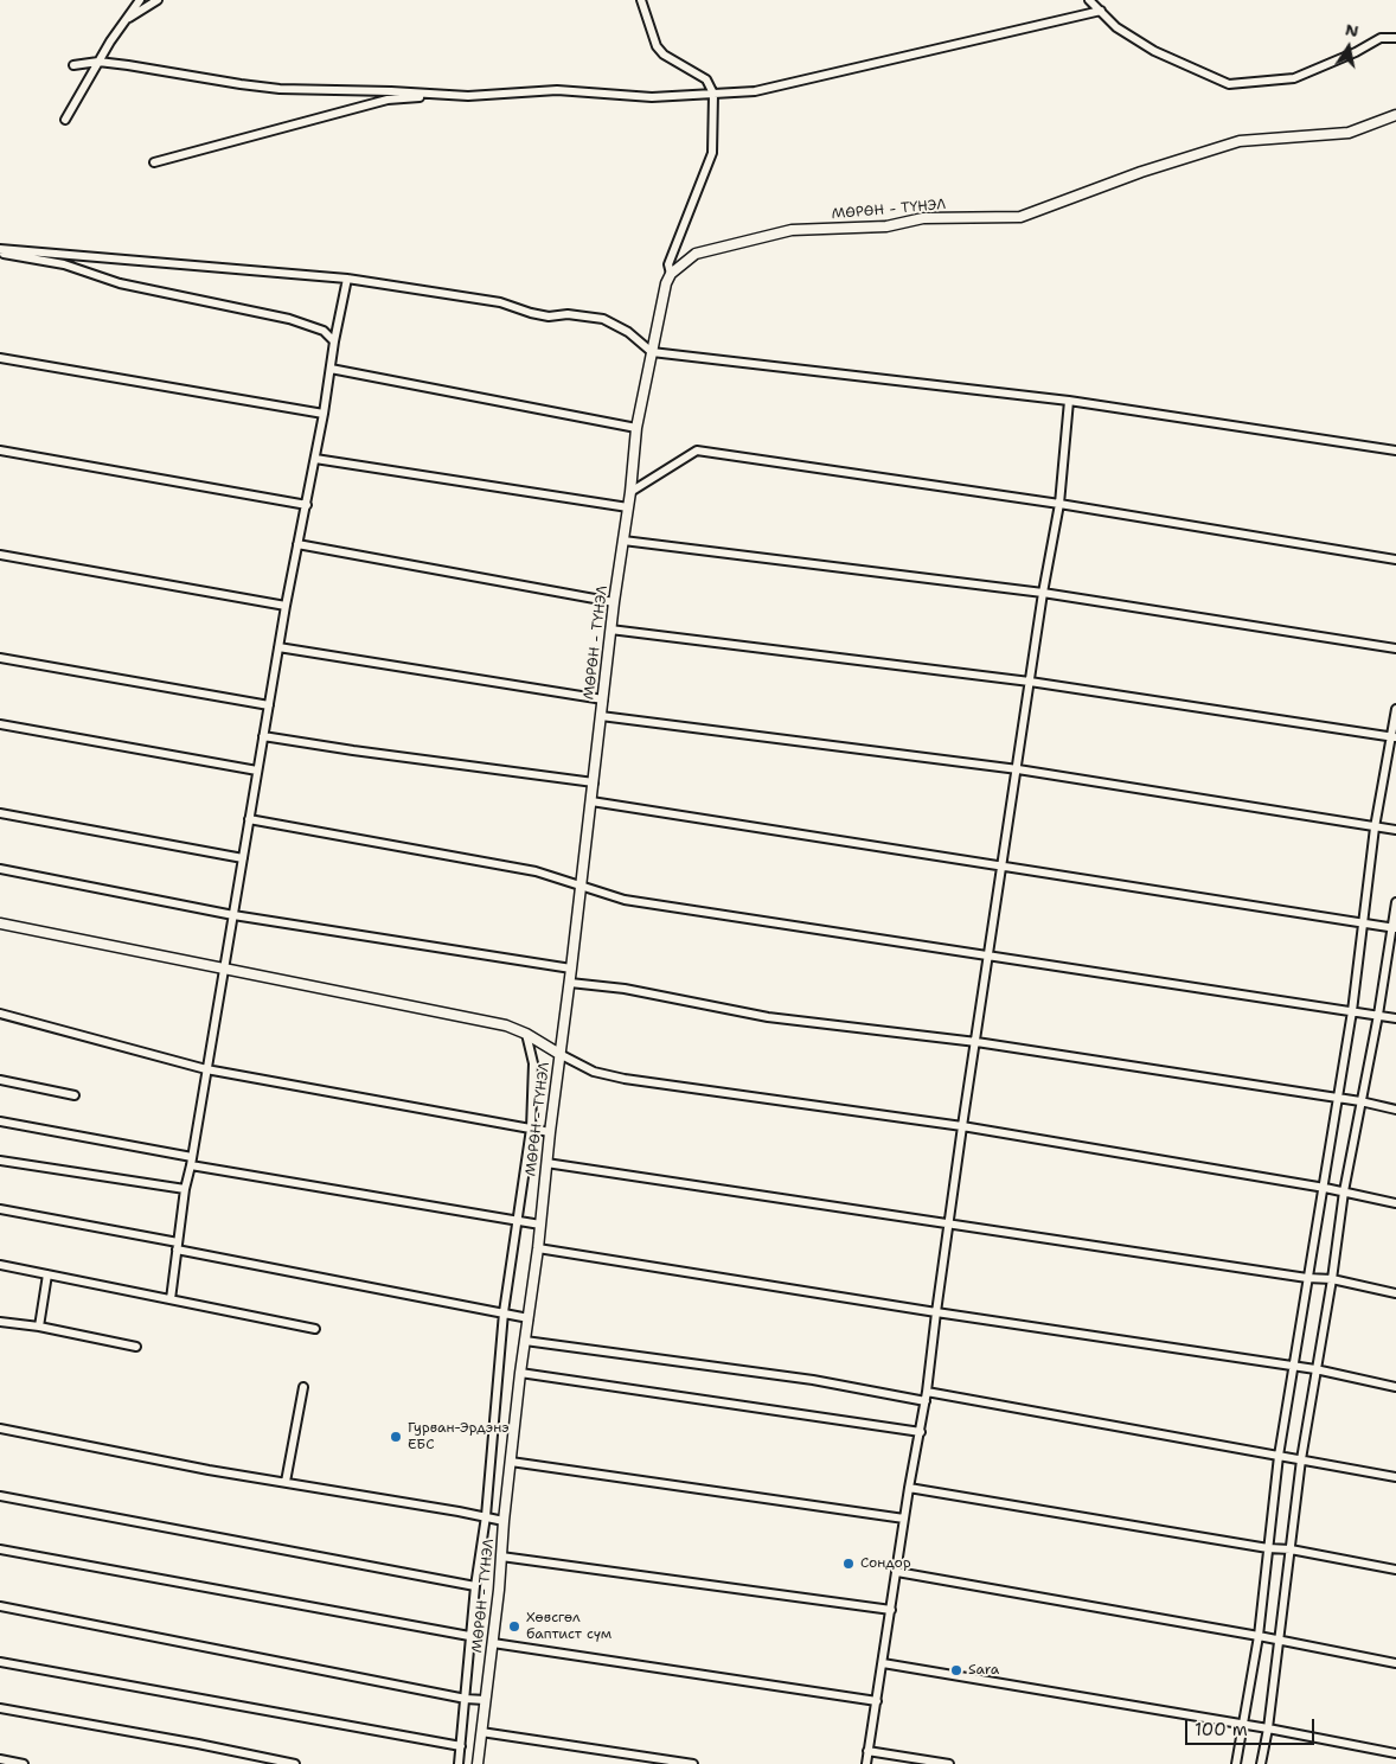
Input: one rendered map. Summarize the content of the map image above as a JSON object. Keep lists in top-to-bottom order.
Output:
{
  "streets": {
    "street": ["МӨРӨН - ТҮНЭЛ"]
  },
  "places": [
    "Гурван-Эрдэнэ ЕБС",
    "Сондор",
    "Хөвсгөл баптист сүм",
    "Sara"
  ],
  "scale_bar": "100 m",
  "north": "top"
}
